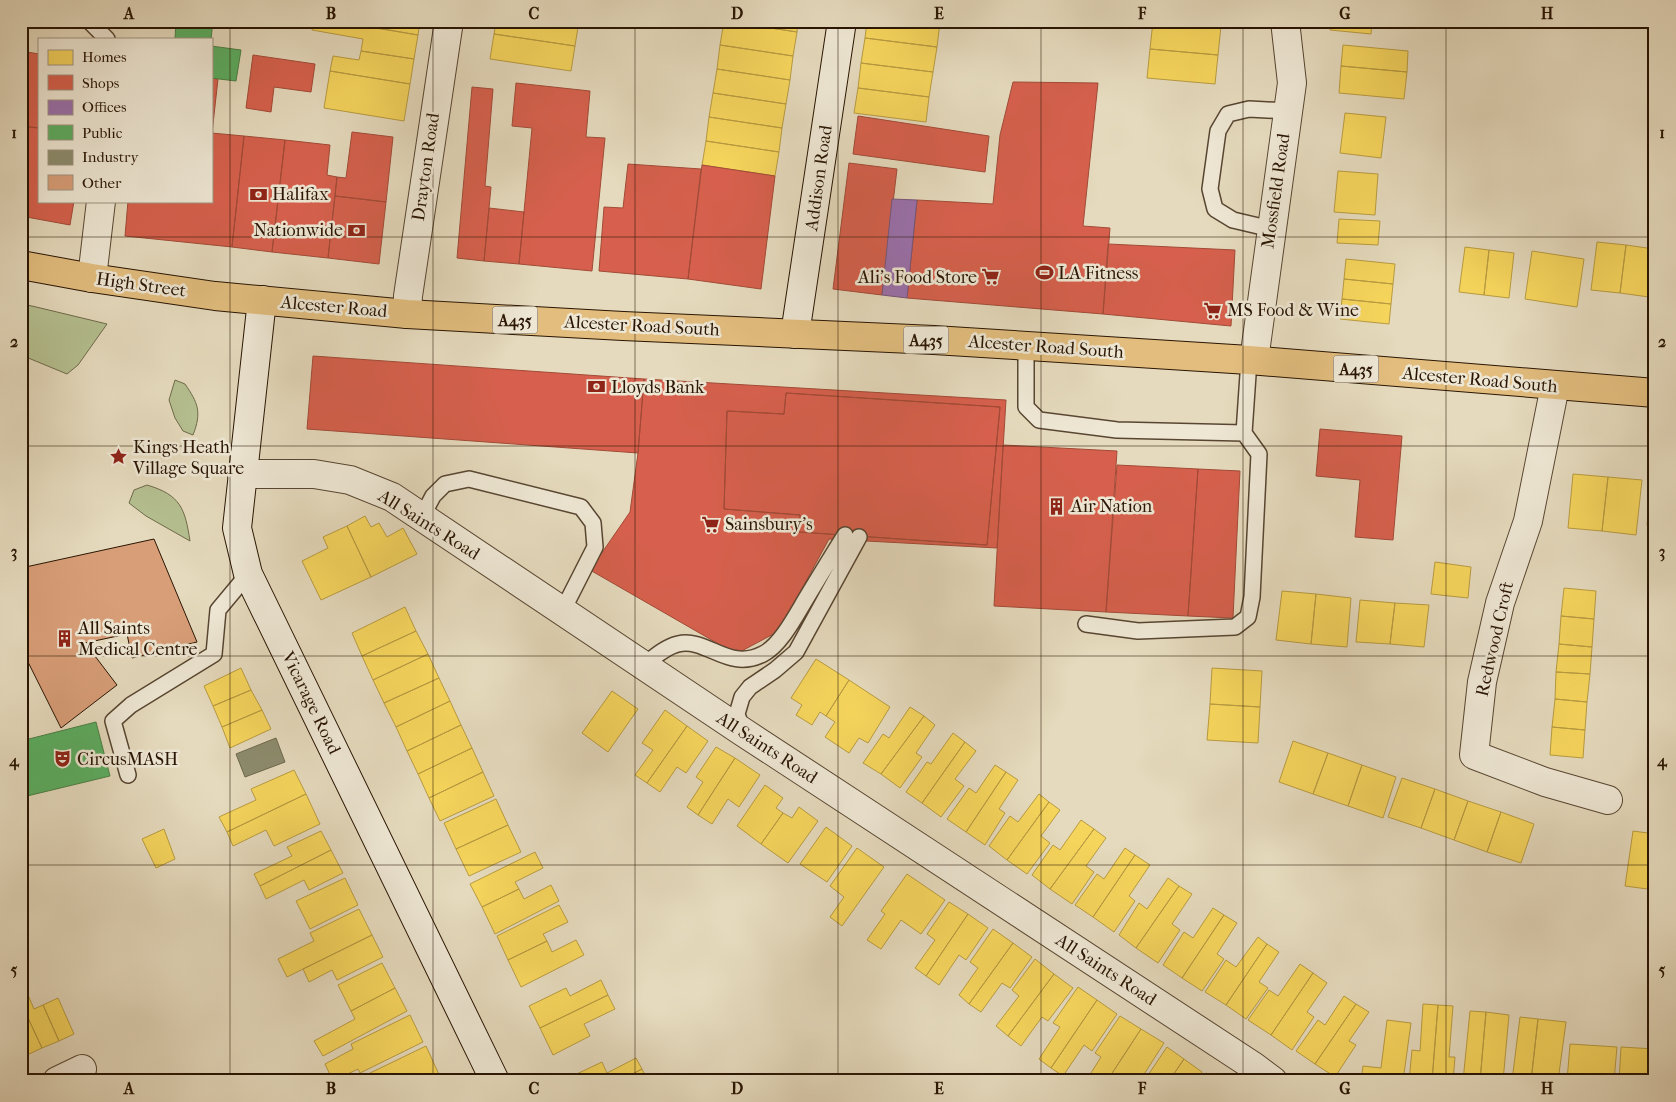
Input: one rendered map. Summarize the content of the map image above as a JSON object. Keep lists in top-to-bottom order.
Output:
{
  "streets": {
    "highway": [
      "High Street",
      "Alcester Road",
      "A435",
      "Alcester Road South"
    ],
    "street": [
      "Drayton Road",
      "Addison Road",
      "Mossfield Road",
      "All Saints Road",
      "Redwood Croft",
      "Vicarage Road"
    ]
  },
  "crossings": [
    ["Drayton Road", "Alcester Road"],
    ["Drayton Road", "Alcester Road South"],
    ["Addison Road", "Alcester Road South"],
    ["Mossfield Road", "Alcester Road South"],
    ["High Street", "Alcester Road"],
    ["High Street", "Vicarage Road"],
    ["Alcester Road", "Alcester Road South"],
    ["Alcester Road", "Vicarage Road"],
    ["Alcester Road South", "Redwood Croft"],
    ["All Saints Road", "Vicarage Road"]
  ],
  "places": {
    "bank": ["Halifax", "Nationwide", "Lloyds Bank"],
    "sports": ["LA Fitness"],
    "supermarket": ["Ali's Food Store", "MS Food & Wine", "Sainsbury's"],
    "place": ["Kings Heath Village Square"],
    "building": ["Air Nation", "All Saints Medical Centre"],
    "theatre": ["CircusMASH"]
  },
  "legend": [
    "Homes",
    "Shops",
    "Offices",
    "Public",
    "Industry",
    "Other"
  ],
  "grid": {
    "columns": [
      "A",
      "B",
      "C",
      "D",
      "E",
      "F",
      "G",
      "H"
    ],
    "rows": [
      "1",
      "2",
      "3",
      "4",
      "5"
    ]
  }
}
